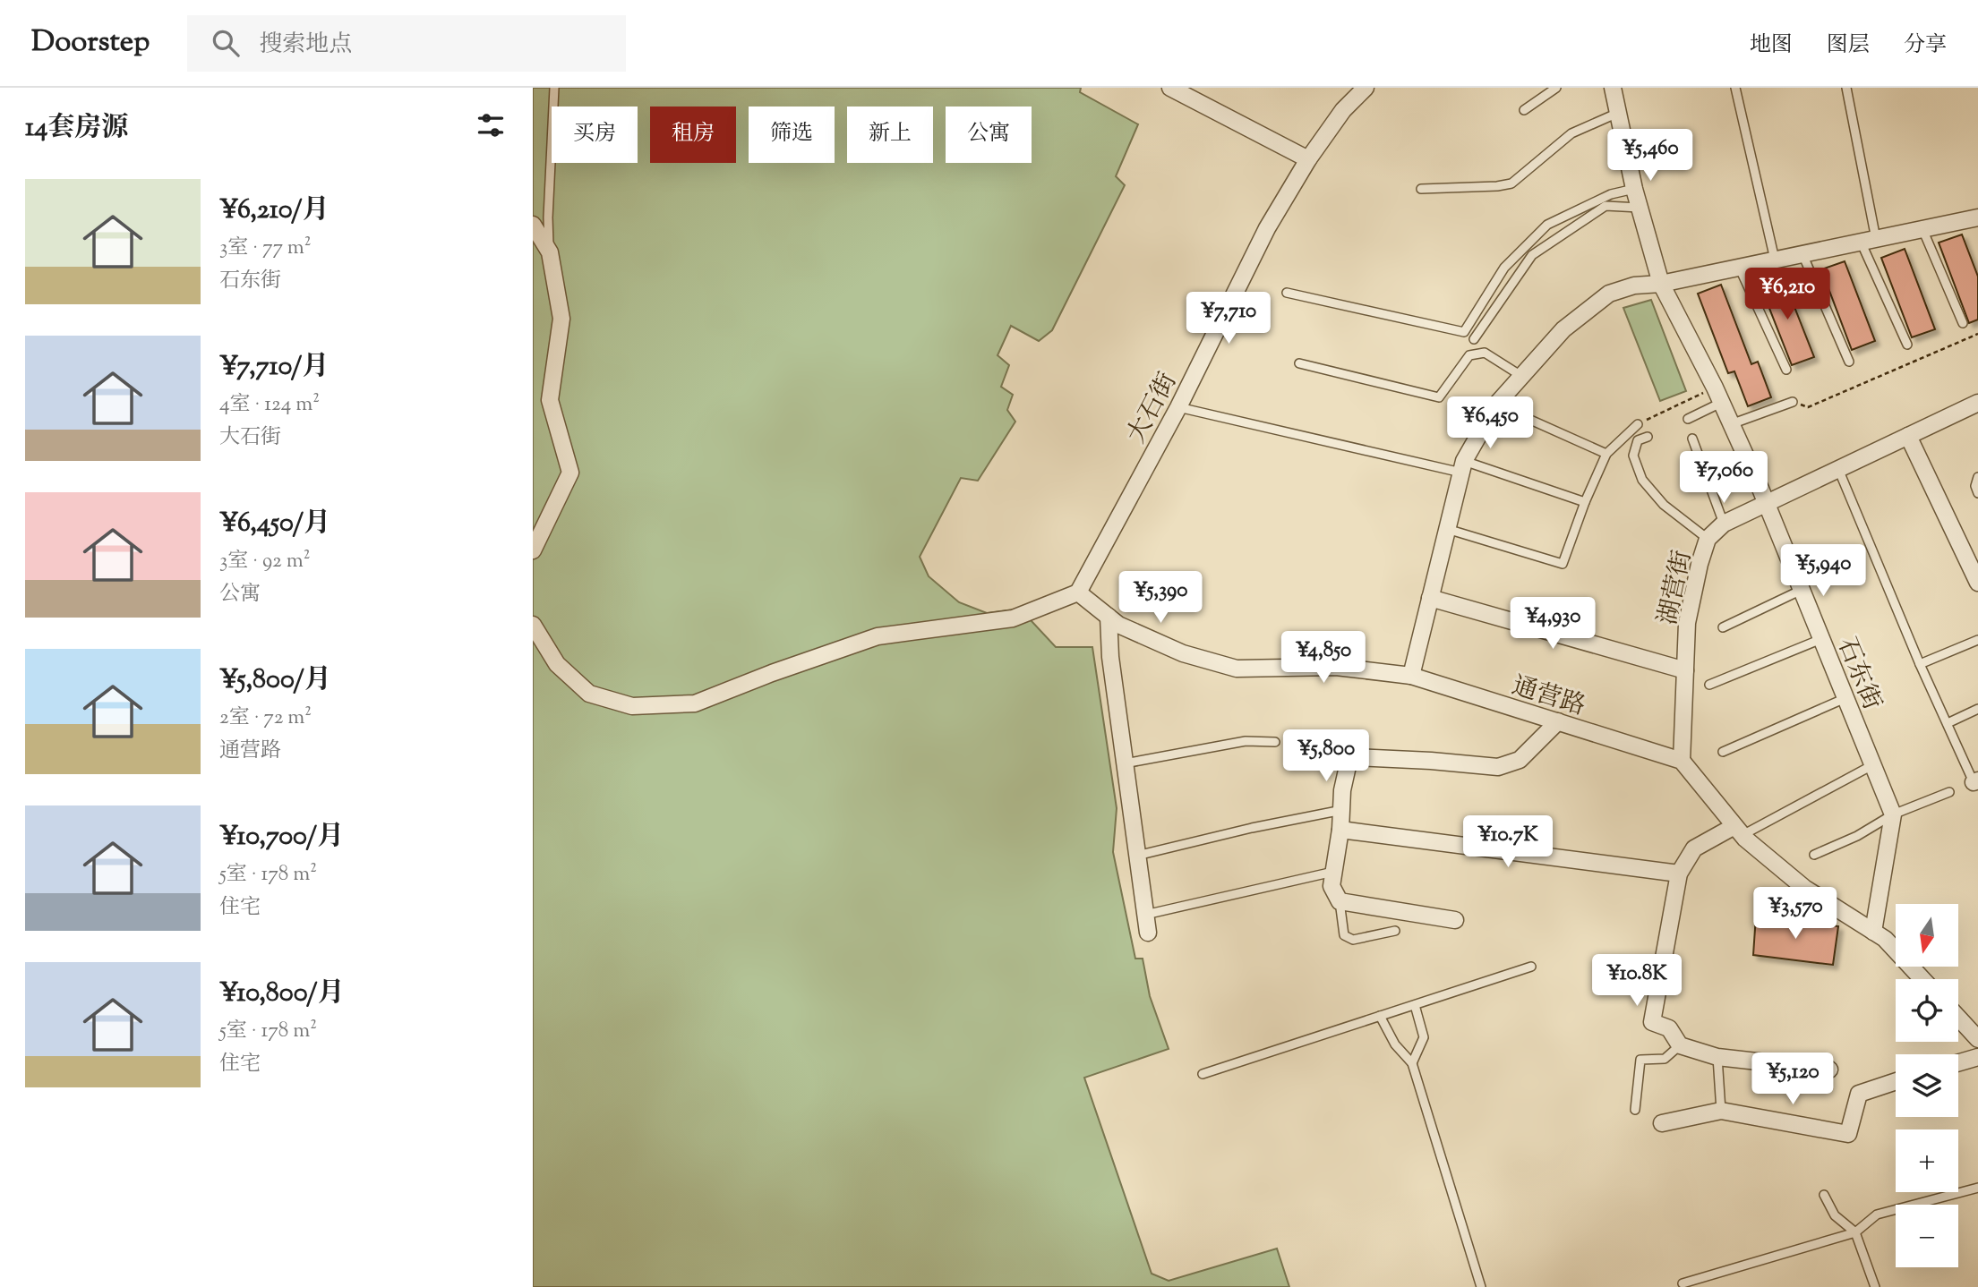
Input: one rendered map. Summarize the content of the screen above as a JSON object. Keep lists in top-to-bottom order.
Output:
{
  "streets": {
    "street": [
      "大石街",
      "湖营街",
      "石东街",
      "通营路"
    ]
  },
  "crossings": [
    ["大石街", "通营路"],
    ["湖营街", "石东街"],
    ["湖营街", "通营路"]
  ],
  "north": "bottom",
  "page": {
    "header": "Doorstep",
    "search": "搜索地点",
    "nav": ["地图", "图层", "分享"],
    "heading": "14套房源",
    "chip": [
      "买房",
      "租房",
      "筛选",
      "新上",
      "公寓"
    ],
    "price": [
      "¥5,460",
      "¥6,210",
      "¥7,710",
      "¥6,450",
      "¥7,060",
      "¥5,940",
      "¥5,390",
      "¥4,930",
      "¥4,850",
      "¥5,800",
      "¥10.7K",
      "¥3,570",
      "¥10.8K",
      "¥5,120"
    ],
    "list": [
      {
        "name": "¥6,210/月",
        "note": "3室 · 77 m² · 石东街"
      },
      {
        "name": "¥7,710/月",
        "note": "4室 · 124 m² · 大石街"
      },
      {
        "name": "¥6,450/月",
        "note": "3室 · 92 m² · 公寓"
      },
      {
        "name": "¥5,800/月",
        "note": "2室 · 72 m² · 通营路"
      },
      {
        "name": "¥10,700/月",
        "note": "5室 · 178 m² · 住宅"
      },
      {
        "name": "¥10,800/月",
        "note": "5室 · 178 m² · 住宅"
      }
    ],
    "map_buttons": ["+", "−"]
  }
}
